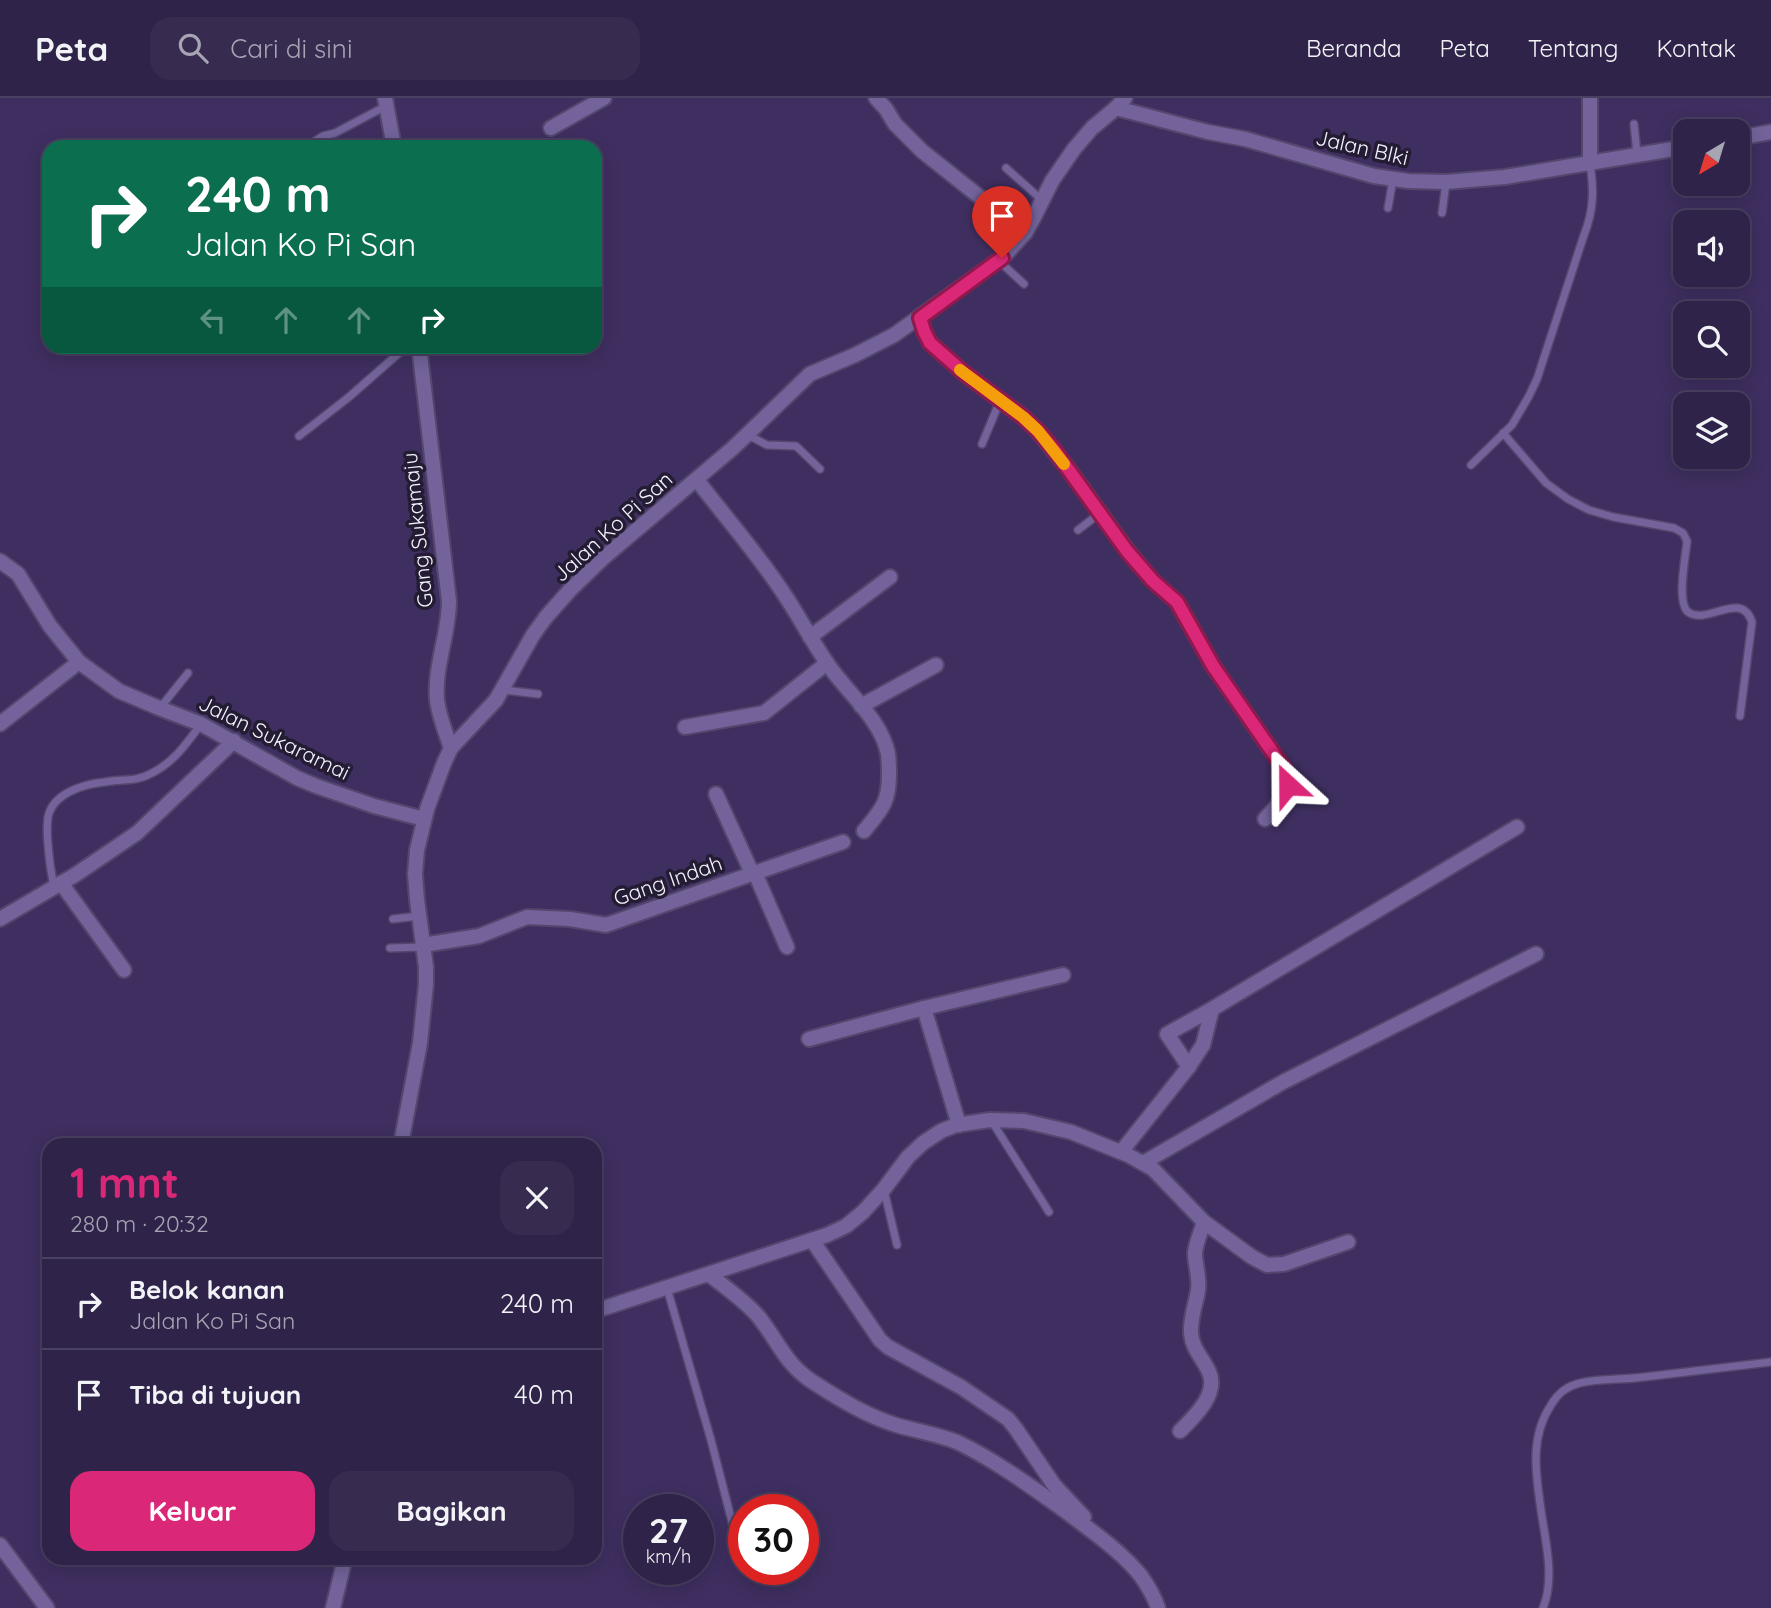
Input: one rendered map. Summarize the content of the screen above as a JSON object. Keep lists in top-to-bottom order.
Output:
{
  "streets": {
    "street": [
      "Jalan Blki",
      "Jalan Ko Pi San",
      "Gang Sukamaju",
      "Jalan Sukaramai",
      "Gang Indah"
    ]
  },
  "crossings": [
    ["Jalan Blki", "Jalan Ko Pi San"],
    ["Jalan Ko Pi San", "Gang Sukamaju"],
    ["Jalan Ko Pi San", "Jalan Sukaramai"],
    ["Jalan Ko Pi San", "Gang Indah"]
  ],
  "north": "bottom left",
  "page": {
    "header": "Peta",
    "search": "Cari di sini",
    "nav": [
      "Beranda",
      "Peta",
      "Tentang",
      "Kontak"
    ],
    "turn": ["240 m", "Jalan Ko Pi San"],
    "heading": ["1 mnt", "280 m · 20:32"],
    "list": [
      {
        "name": "Belok kanan",
        "note": "Jalan Ko Pi San",
        "value": "240 m"
      },
      {
        "name": "Tiba di tujuan",
        "value": "40 m"
      }
    ],
    "buttons": ["Keluar", "Bagikan"],
    "speed": "27 km/h",
    "limit": "30"
  }
}
